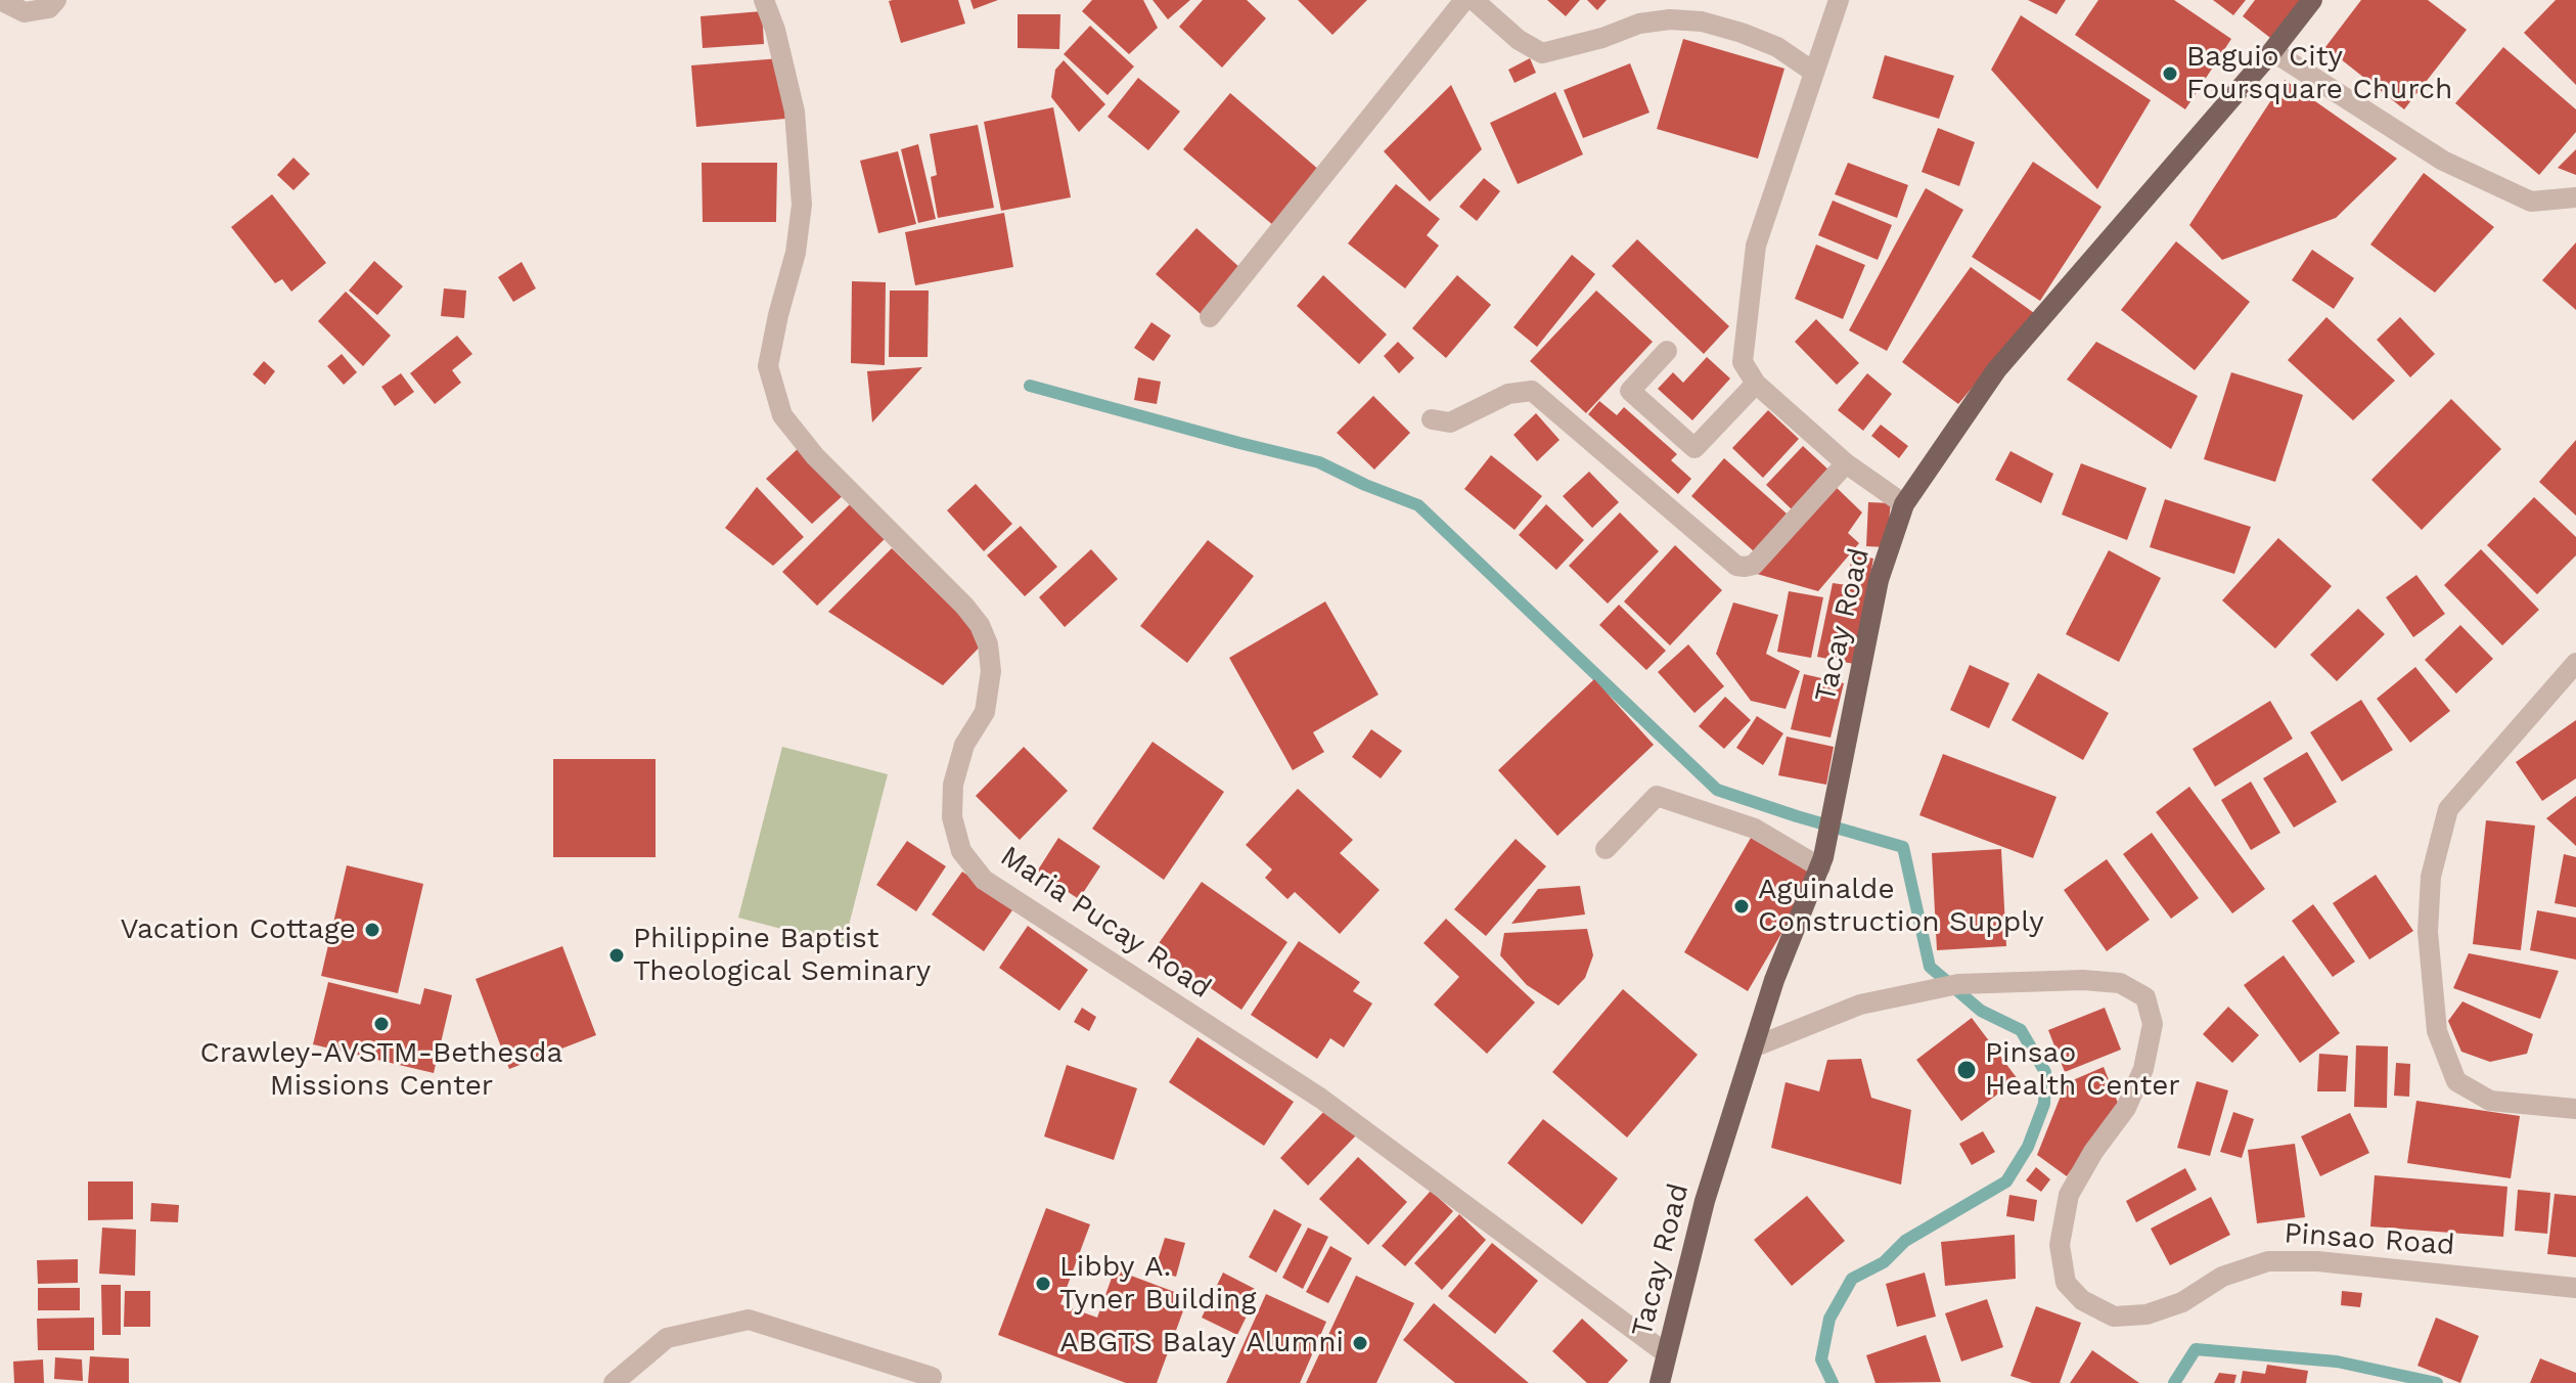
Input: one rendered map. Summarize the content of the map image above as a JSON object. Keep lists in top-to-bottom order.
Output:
{
  "streets": {
    "main road": ["Tacay Road"],
    "street": ["Maria Pucay Road", "Pinsao Road"]
  },
  "crossings": [
    ["Tacay Road", "Maria Pucay Road"],
    ["Tacay Road", "Pinsao Road"]
  ],
  "places": [
    "Baguio City Foursquare Church",
    "Aguinalde Construction Supply",
    "Vacation Cottage",
    "Philippine Baptist Theological Seminary",
    "Crawley-AVSTM-Bethesda Missions Center",
    "Pinsao Health Center",
    "Libby A. Tyner Building",
    "ABGTS Balay Alumni"
  ]
}
